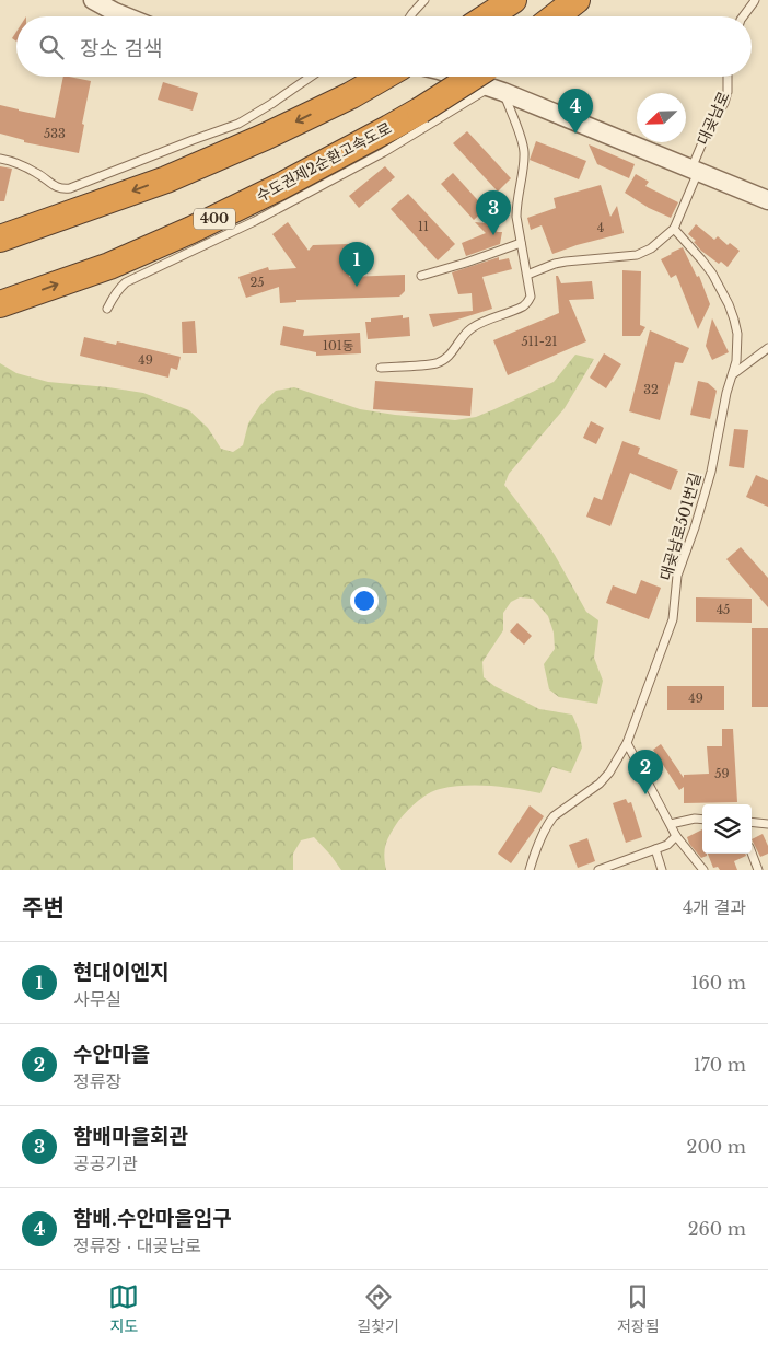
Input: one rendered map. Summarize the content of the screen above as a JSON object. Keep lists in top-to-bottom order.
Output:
{
  "streets": {
    "highway": ["수도권제2순환고속도로", "400"],
    "lane": ["대곶남로", "대곶남로501번길"]
  },
  "house_numbers": [
    "533",
    "11",
    "4",
    "25",
    "511-21",
    "101동",
    "49",
    "32",
    "45",
    "49",
    "59"
  ],
  "north": "bottom left",
  "page": {
    "search": "장소 검색",
    "pins": [
      "4",
      "3",
      "1",
      "2"
    ],
    "heading": ["주변", "4개 결과"],
    "list": [
      {
        "mark": "1",
        "name": "현대이엔지",
        "note": "사무실",
        "value": "160 m"
      },
      {
        "mark": "2",
        "name": "수안마을",
        "note": "정류장",
        "value": "170 m"
      },
      {
        "mark": "3",
        "name": "함배마을회관",
        "note": "공공기관",
        "value": "200 m"
      },
      {
        "mark": "4",
        "name": "함배.수안마을입구",
        "note": "정류장 · 대곶남로",
        "value": "260 m"
      }
    ],
    "nav": ["지도", "길찾기", "저장됨"]
  }
}
